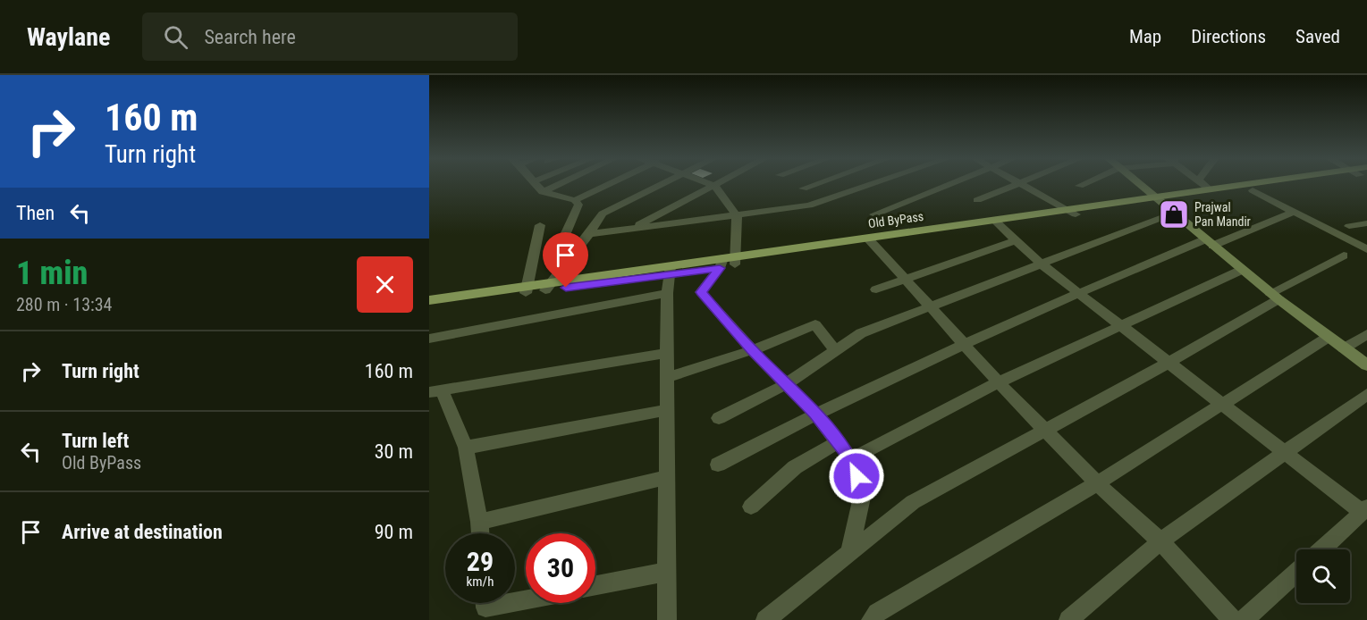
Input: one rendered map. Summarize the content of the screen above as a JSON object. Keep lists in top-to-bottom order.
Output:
{
  "streets": {
    "main road": ["Old ByPass"]
  },
  "places": {
    "shop": ["Prajwal Pan Mandir"]
  },
  "page": {
    "header": "Waylane",
    "search": "Search here",
    "nav": ["Map", "Directions", "Saved"],
    "turn": ["160 m", "Turn right"],
    "then": "Then",
    "heading": ["1 min", "280 m · 13:34"],
    "list": [
      {
        "name": "Turn right",
        "value": "160 m"
      },
      {
        "name": "Turn left",
        "note": "Old ByPass",
        "value": "30 m"
      },
      {
        "name": "Arrive at destination",
        "value": "90 m"
      }
    ],
    "speed": "29 km/h",
    "limit": "30"
  }
}
